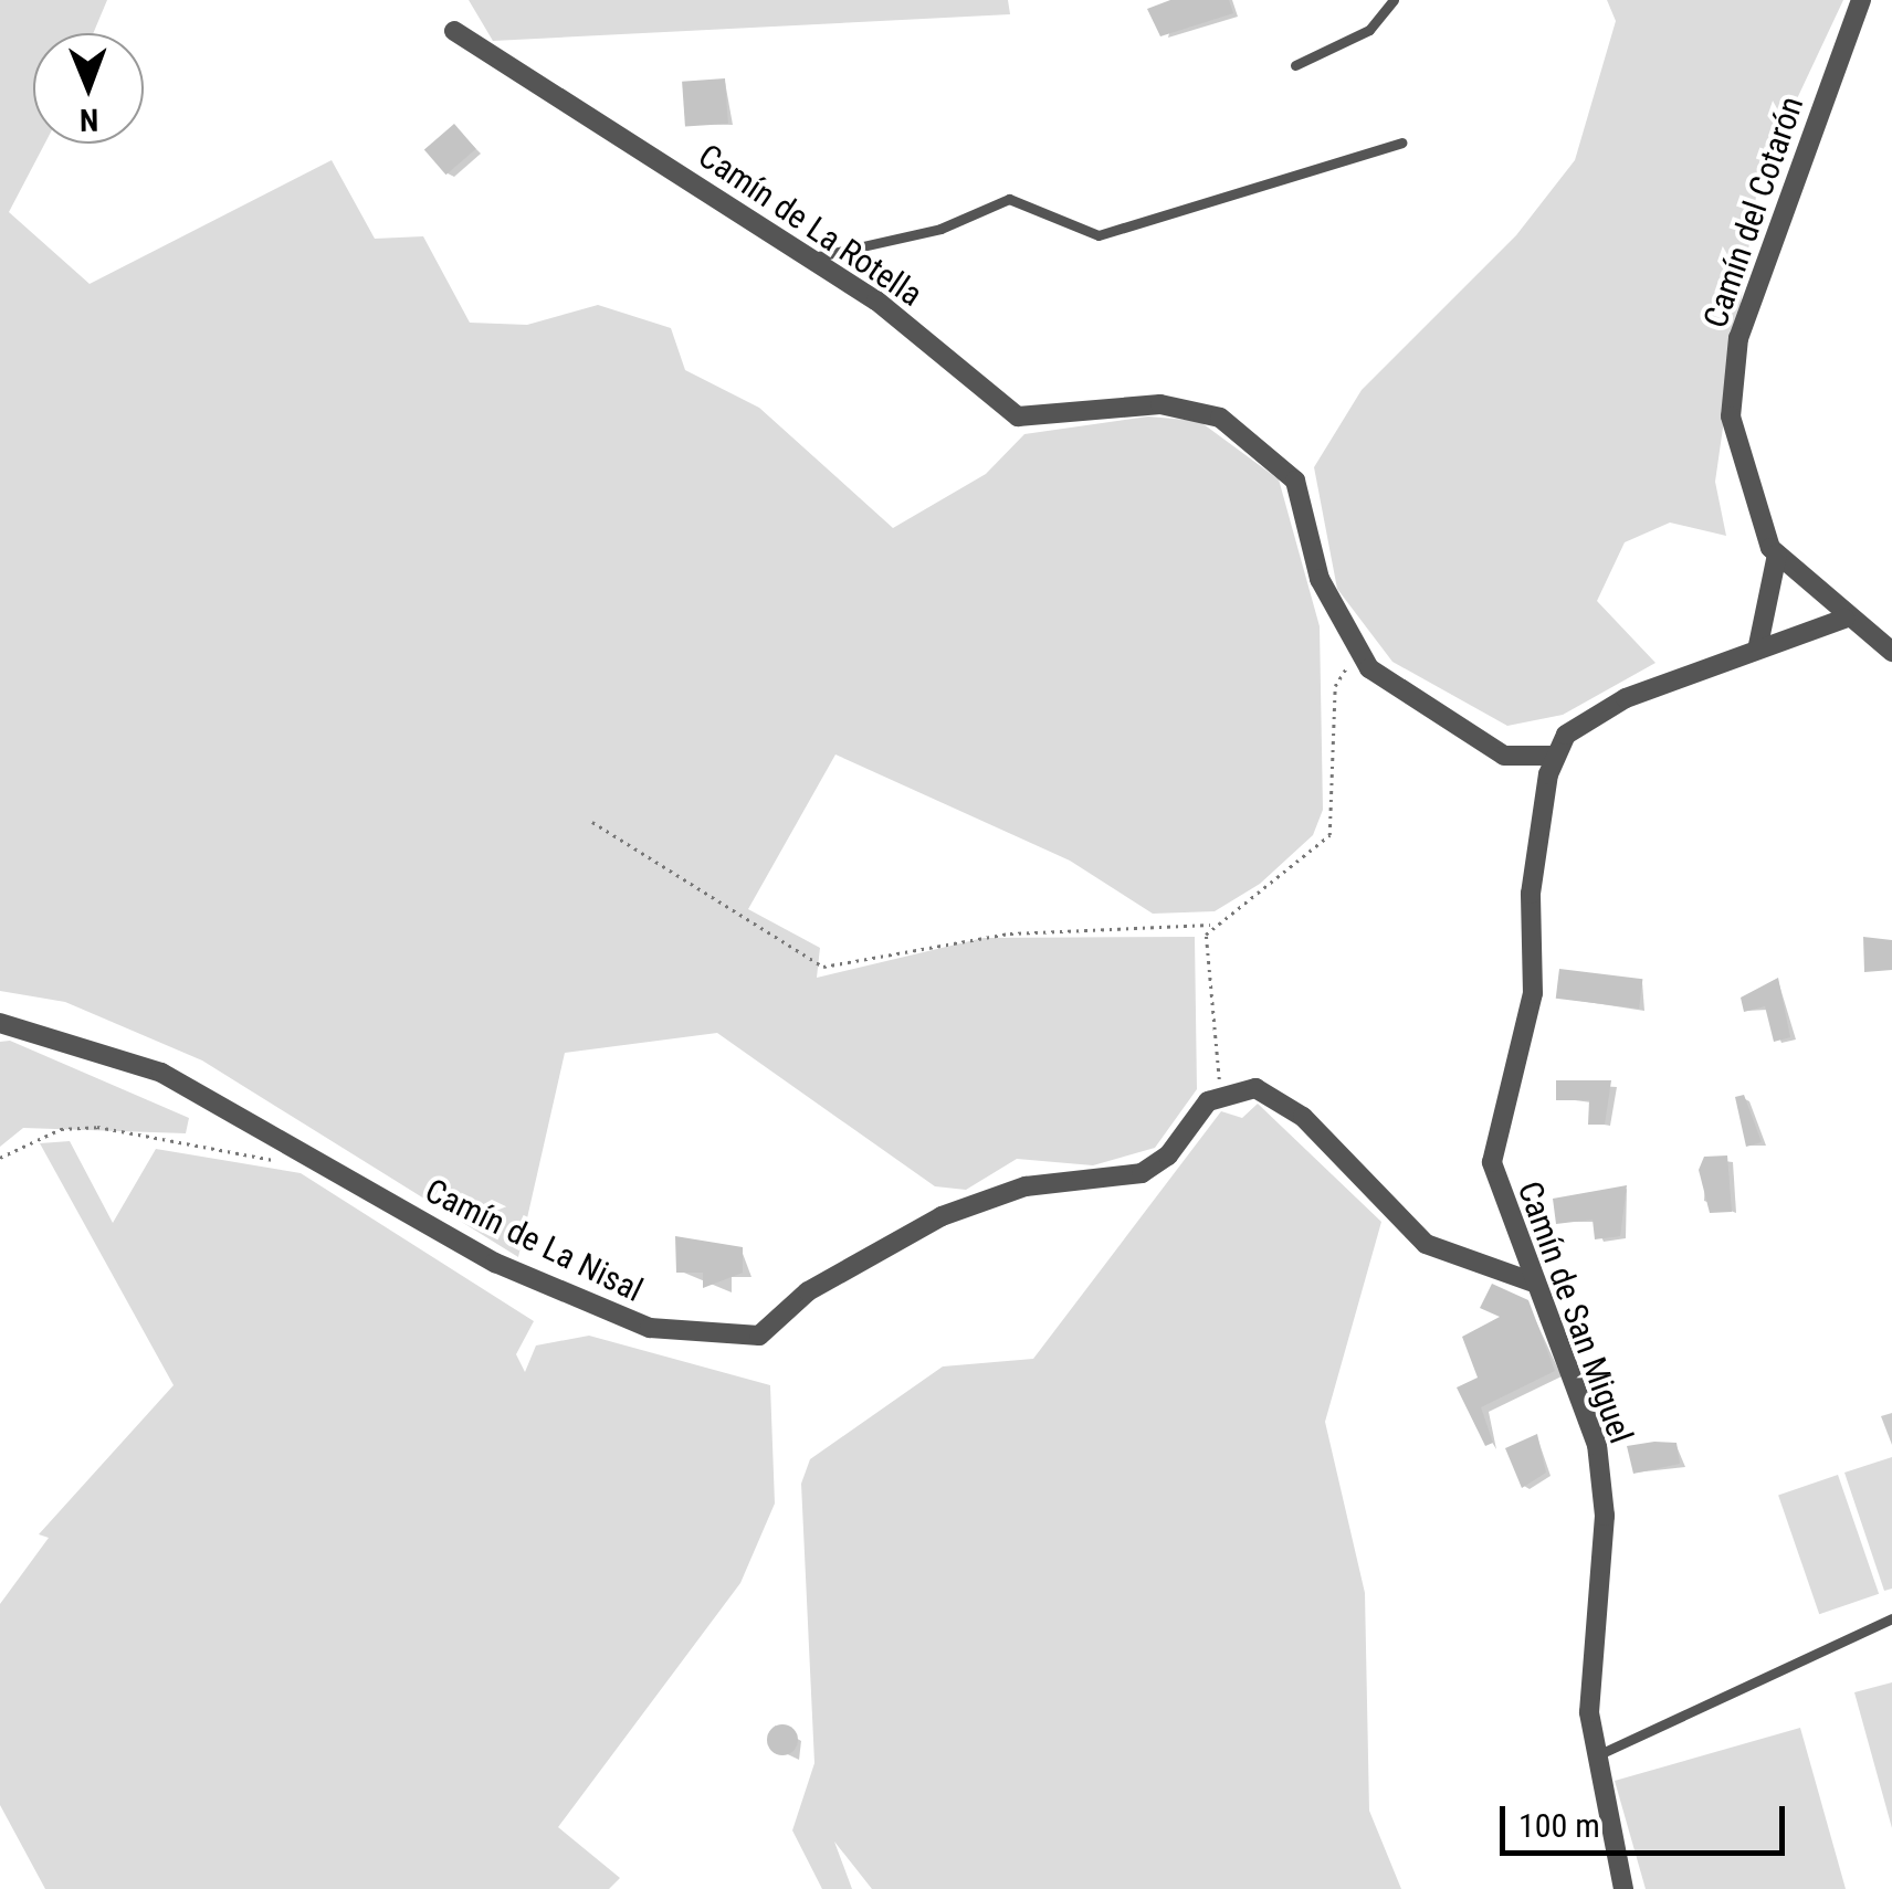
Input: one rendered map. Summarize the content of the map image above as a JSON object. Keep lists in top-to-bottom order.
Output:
{
  "streets": {
    "street": [
      "Camín del Cotarón",
      "Camín de La Rotella",
      "Camín de La Nisal",
      "Camín de San Miguel"
    ]
  },
  "crossings": [
    ["Camín de La Rotella", "Camín de San Miguel"]
  ],
  "scale_bar": "100 m",
  "north": "bottom"
}
